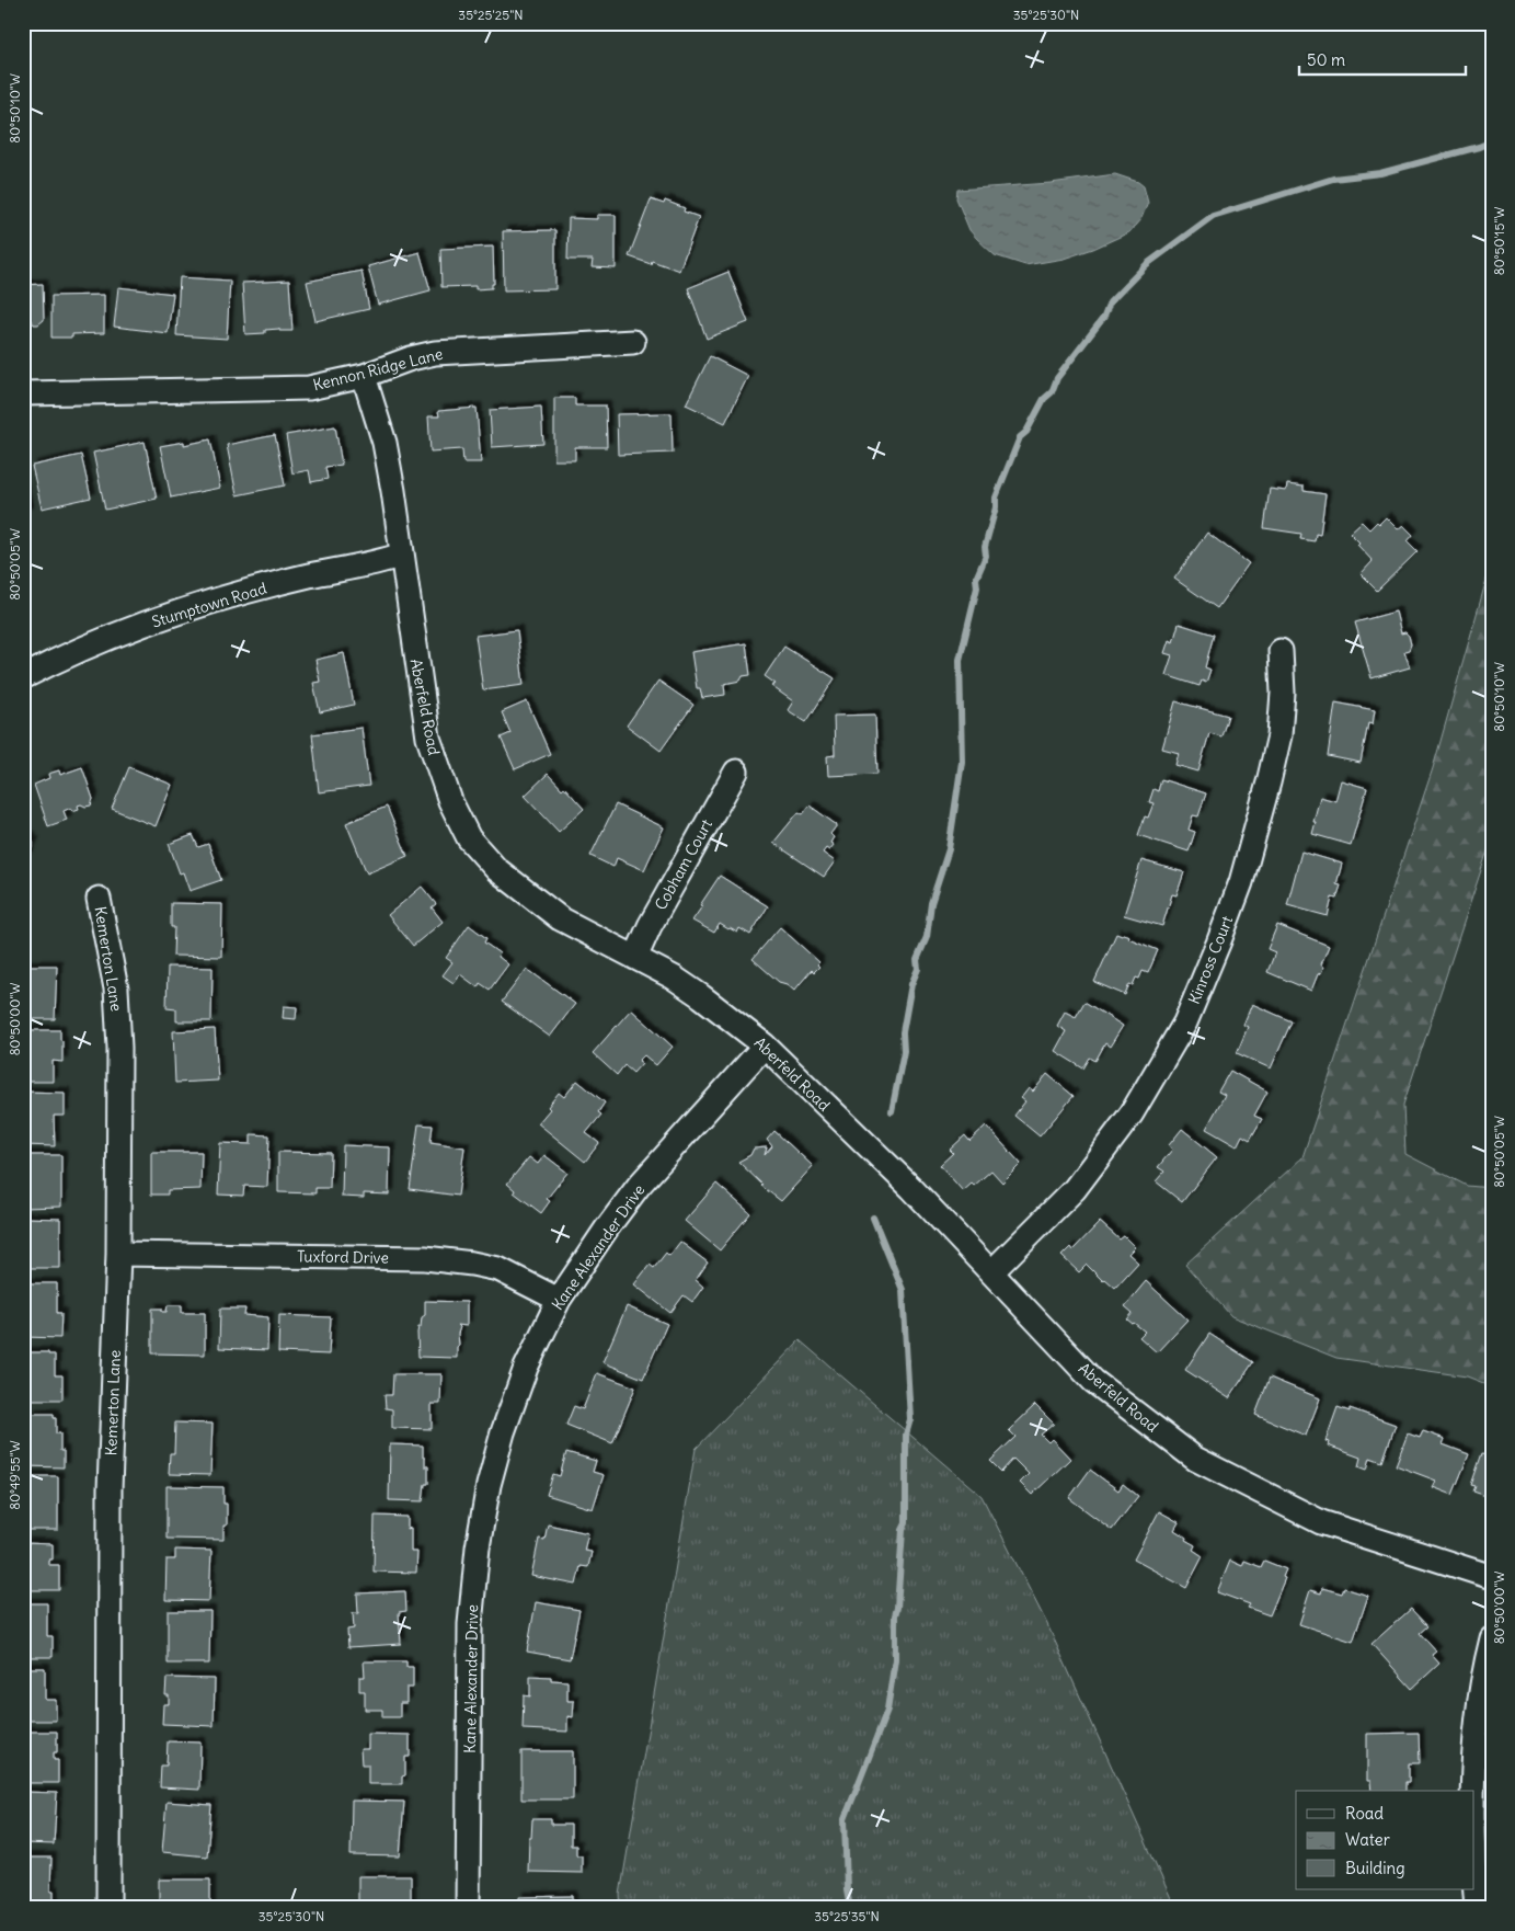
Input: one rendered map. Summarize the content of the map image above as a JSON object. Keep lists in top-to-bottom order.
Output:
{
  "streets": {
    "street": [
      "Kennon Ridge Lane",
      "Stumptown Road",
      "Aberfeld Road",
      "Cobham Court",
      "Kemerton Lane",
      "Kinross Court",
      "Kane Alexander Drive",
      "Tuxford Drive"
    ]
  },
  "crossings": [
    ["Kennon Ridge Lane", "Aberfeld Road"],
    ["Stumptown Road", "Aberfeld Road"],
    ["Aberfeld Road", "Cobham Court"],
    ["Aberfeld Road", "Kinross Court"],
    ["Aberfeld Road", "Kane Alexander Drive"],
    ["Kemerton Lane", "Tuxford Drive"],
    ["Kane Alexander Drive", "Tuxford Drive"]
  ],
  "legend": ["Road", "Water", "Building"],
  "scale_bar": "50 m",
  "coordinates": [
    "35°25'25\"N",
    "35°25'30\"N",
    "80°50'10\"W",
    "80°50'15\"W",
    "80°50'05\"W",
    "80°50'00\"W",
    "80°49'55\"W",
    "35°25'35\"N"
  ]
}
